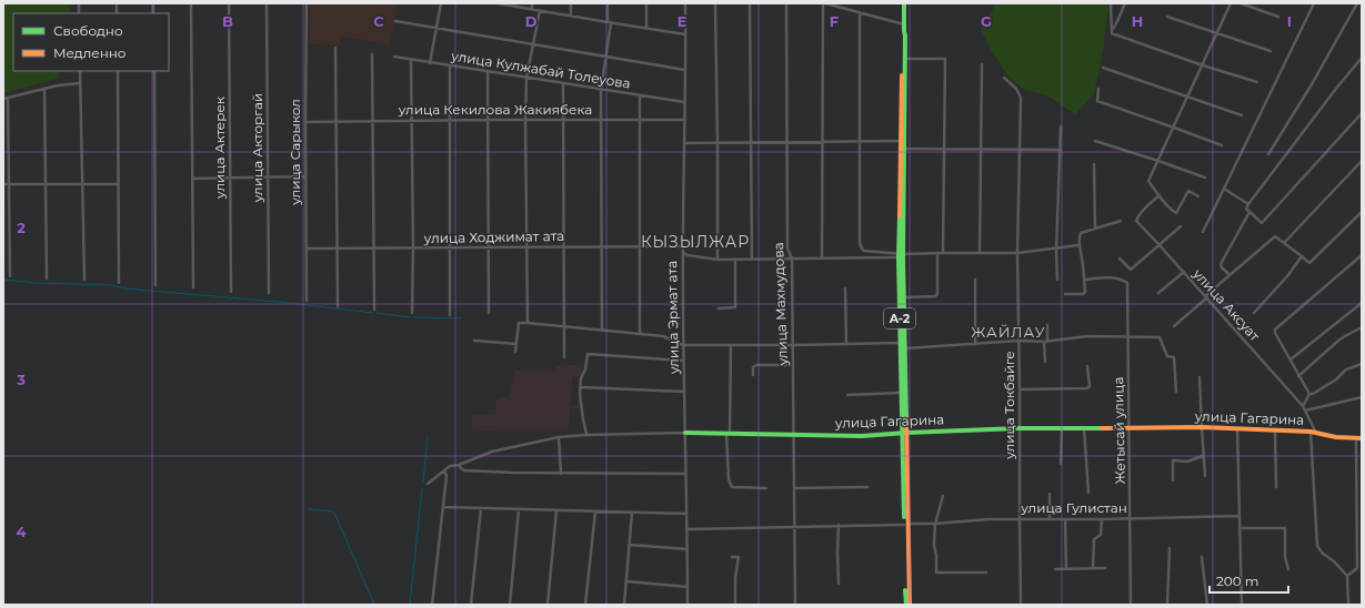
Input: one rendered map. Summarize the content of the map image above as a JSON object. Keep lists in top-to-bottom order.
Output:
{
  "streets": {
    "main road": ["A-2", "улица Гагарина"],
    "street": [
      "улица Кулжабай Толеуова",
      "улица Кекилова Жакиябека",
      "улица Актерек",
      "улица Акторгай",
      "улица Сарыкол",
      "улица Ходжимат ата",
      "улица Махмудова",
      "улица Аксуат",
      "улица Эрмат ата",
      "улица Токбайге",
      "Жетысай улица",
      "улица Гулистан"
    ]
  },
  "crossings": [
    ["улица Кулжабай Толеуова", "улица Эрмат ата"],
    ["улица Кекилова Жакиябека", "улица Сарыкол"],
    ["улица Кекилова Жакиябека", "улица Эрмат ата"],
    ["улица Сарыкол", "улица Ходжимат ата"],
    ["улица Ходжимат ата", "улица Эрмат ата"],
    ["улица Махмудова", "улица Гагарина"],
    ["улица Махмудова", "улица Гулистан"],
    ["улица Аксуат", "улица Гагарина"],
    ["улица Эрмат ата", "улица Гагарина"],
    ["улица Эрмат ата", "улица Гулистан"],
    ["A-2", "улица Гагарина"],
    ["A-2", "улица Гулистан"],
    ["улица Токбайге", "улица Гагарина"],
    ["улица Токбайге", "улица Гулистан"],
    ["улица Гагарина", "Жетысай улица"],
    ["Жетысай улица", "улица Гулистан"]
  ],
  "districts": ["КЫЗЫЛЖАР", "ЖАЙЛАУ"],
  "legend": ["Свободно", "Медленно"],
  "scale_bar": "200 m",
  "grid": {
    "columns": [
      "B",
      "C",
      "D",
      "E",
      "F",
      "G",
      "H",
      "I"
    ],
    "rows": ["2", "3", "4"]
  }
}
